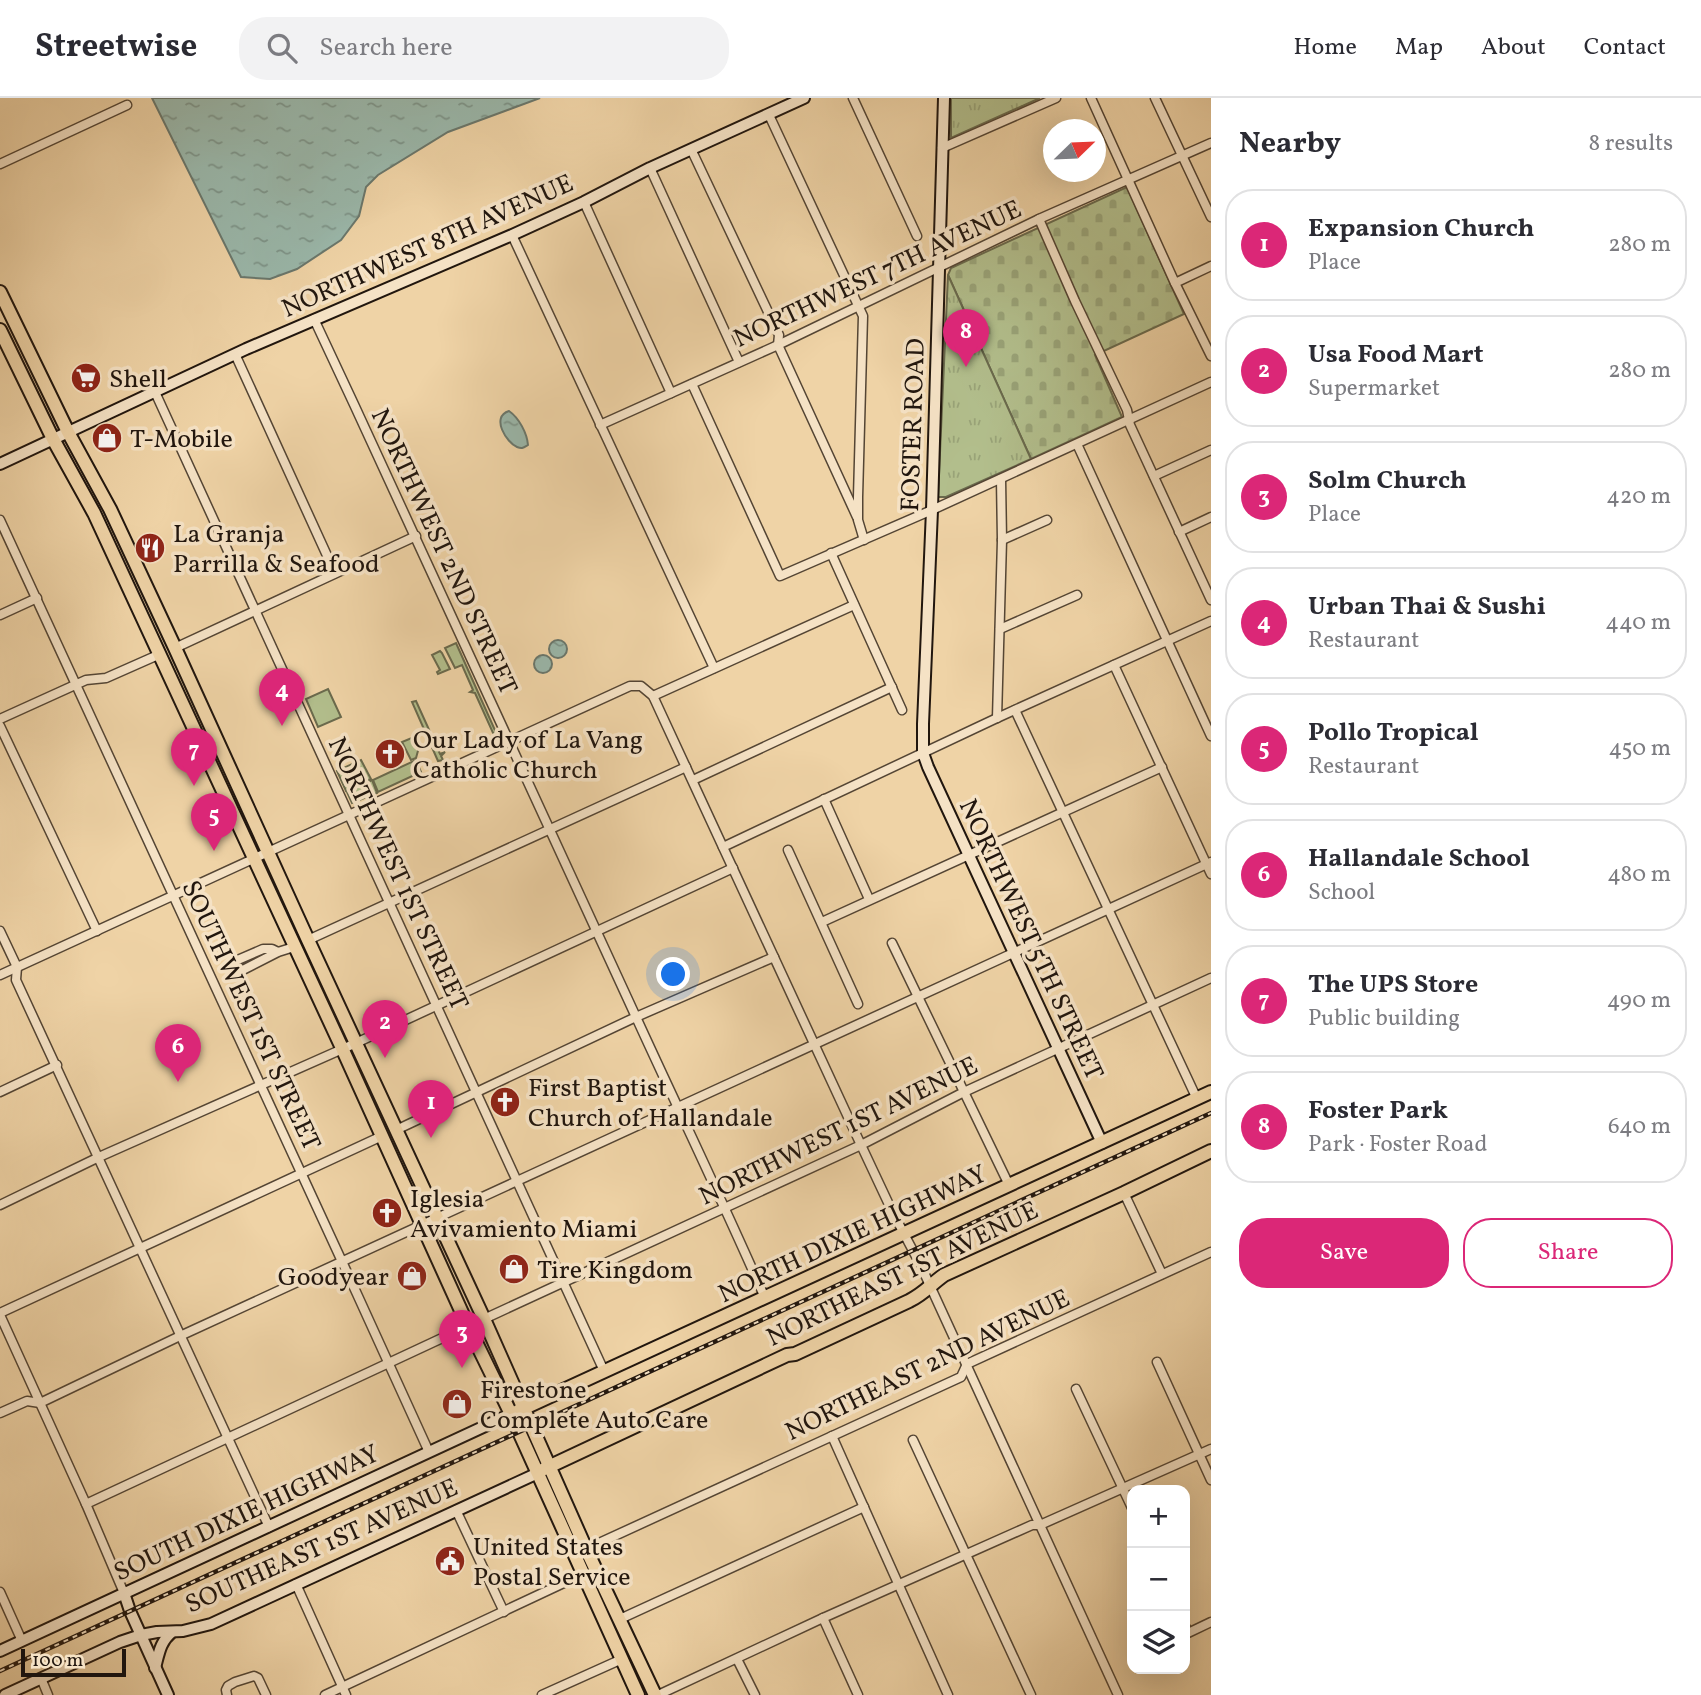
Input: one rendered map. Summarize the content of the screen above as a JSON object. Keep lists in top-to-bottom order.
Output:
{
  "streets": {
    "main road": ["NORTH DIXIE HIGHWAY", "NORTHEAST 1ST AVENUE"],
    "street": [
      "NORTHWEST 8TH AVENUE",
      "NORTHWEST 7TH AVENUE",
      "FOSTER ROAD",
      "NORTHWEST 2ND STREET",
      "NORTHWEST 1ST STREET",
      "NORTHWEST 5TH STREET",
      "SOUTHWEST 1ST STREET",
      "NORTHWEST 1ST AVENUE",
      "NORTHEAST 2ND AVENUE",
      "SOUTH DIXIE HIGHWAY",
      "SOUTHEAST 1ST AVENUE"
    ]
  },
  "crossings": [
    ["NORTHWEST 8TH AVENUE", "NORTHWEST 2ND STREET"],
    ["NORTHWEST 8TH AVENUE", "NORTHWEST 1ST STREET"],
    ["NORTHWEST 7TH AVENUE", "FOSTER ROAD"],
    ["FOSTER ROAD", "NORTHWEST 5TH STREET"],
    ["NORTHWEST 2ND STREET", "NORTHWEST 1ST AVENUE"],
    ["NORTHWEST 2ND STREET", "NORTH DIXIE HIGHWAY"],
    ["NORTHWEST 1ST STREET", "NORTHWEST 1ST AVENUE"],
    ["NORTHWEST 1ST STREET", "NORTH DIXIE HIGHWAY"],
    ["NORTHWEST 5TH STREET", "NORTHWEST 1ST AVENUE"],
    ["NORTHWEST 5TH STREET", "NORTH DIXIE HIGHWAY"],
    ["SOUTHWEST 1ST STREET", "SOUTH DIXIE HIGHWAY"],
    ["NORTH DIXIE HIGHWAY", "SOUTH DIXIE HIGHWAY"],
    ["NORTHEAST 1ST AVENUE", "SOUTHEAST 1ST AVENUE"]
  ],
  "places": {
    "supermarket": ["Shell"],
    "shop": [
      "T-Mobile",
      "Tire Kingdom",
      "Goodyear",
      "Firestone Complete Auto Care"
    ],
    "restaurant": ["La Granja Parrilla & Seafood"],
    "church": ["Our Lady of La Vang Catholic Church", "First Baptist Church of Hallandale", "Iglesia Avivamiento Miami"],
    "public building": ["United States Postal Service"]
  },
  "scale_bar": "100 m",
  "north": "top right",
  "page": {
    "header": "Streetwise",
    "search": "Search here",
    "nav": [
      "Home",
      "Map",
      "About",
      "Contact"
    ],
    "heading": ["Nearby", "8 results"],
    "list": [
      {
        "mark": "1",
        "name": "Expansion Church",
        "note": "Place",
        "value": "280 m"
      },
      {
        "mark": "2",
        "name": "Usa Food Mart",
        "note": "Supermarket",
        "value": "280 m"
      },
      {
        "mark": "3",
        "name": "Solm Church",
        "note": "Place",
        "value": "420 m"
      },
      {
        "mark": "4",
        "name": "Urban Thai & Sushi",
        "note": "Restaurant",
        "value": "440 m"
      },
      {
        "mark": "5",
        "name": "Pollo Tropical",
        "note": "Restaurant",
        "value": "450 m"
      },
      {
        "mark": "6",
        "name": "Hallandale School",
        "note": "School",
        "value": "480 m"
      },
      {
        "mark": "7",
        "name": "The UPS Store",
        "note": "Public building",
        "value": "490 m"
      },
      {
        "mark": "8",
        "name": "Foster Park",
        "note": "Park · Foster Road",
        "value": "640 m"
      }
    ],
    "pins": [
      "8",
      "4",
      "7",
      "5",
      "2",
      "6",
      "1",
      "3"
    ],
    "buttons": ["Save", "Share"],
    "map_buttons": ["+", "−"],
    "scale": "100 m"
  }
}
